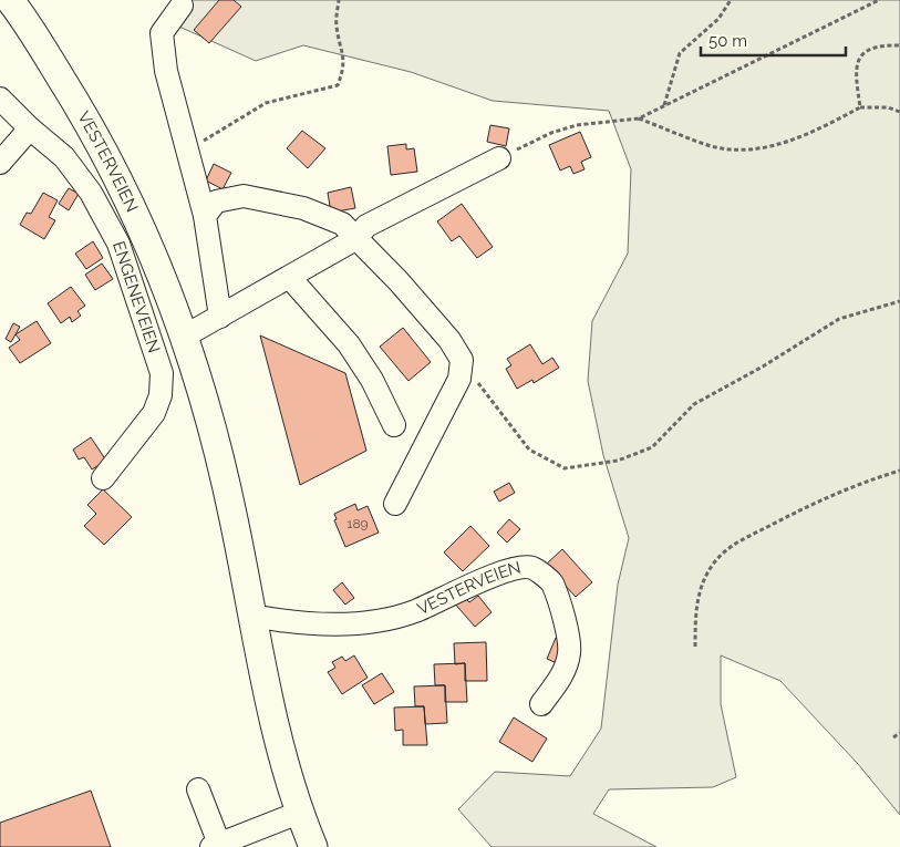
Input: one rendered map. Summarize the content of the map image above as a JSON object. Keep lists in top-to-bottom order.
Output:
{
  "streets": {
    "main road": ["VESTERVEIEN"],
    "street": ["ENGENEVEIEN"]
  },
  "house_numbers": ["189"],
  "scale_bar": "50 m"
}
